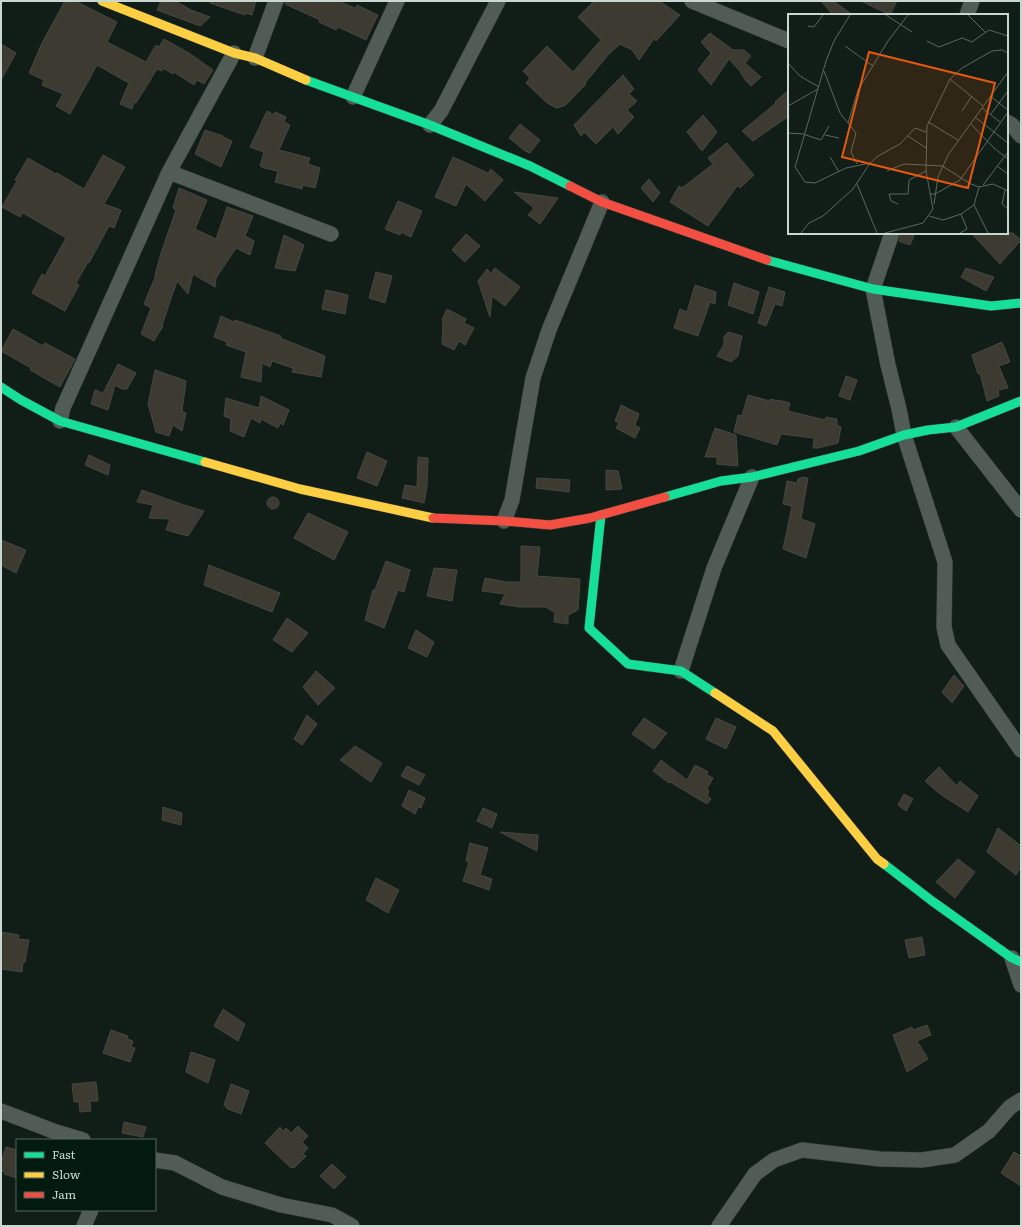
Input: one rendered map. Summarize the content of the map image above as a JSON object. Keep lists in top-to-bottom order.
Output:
{
  "legend": ["Fast", "Slow", "Jam"]
}
